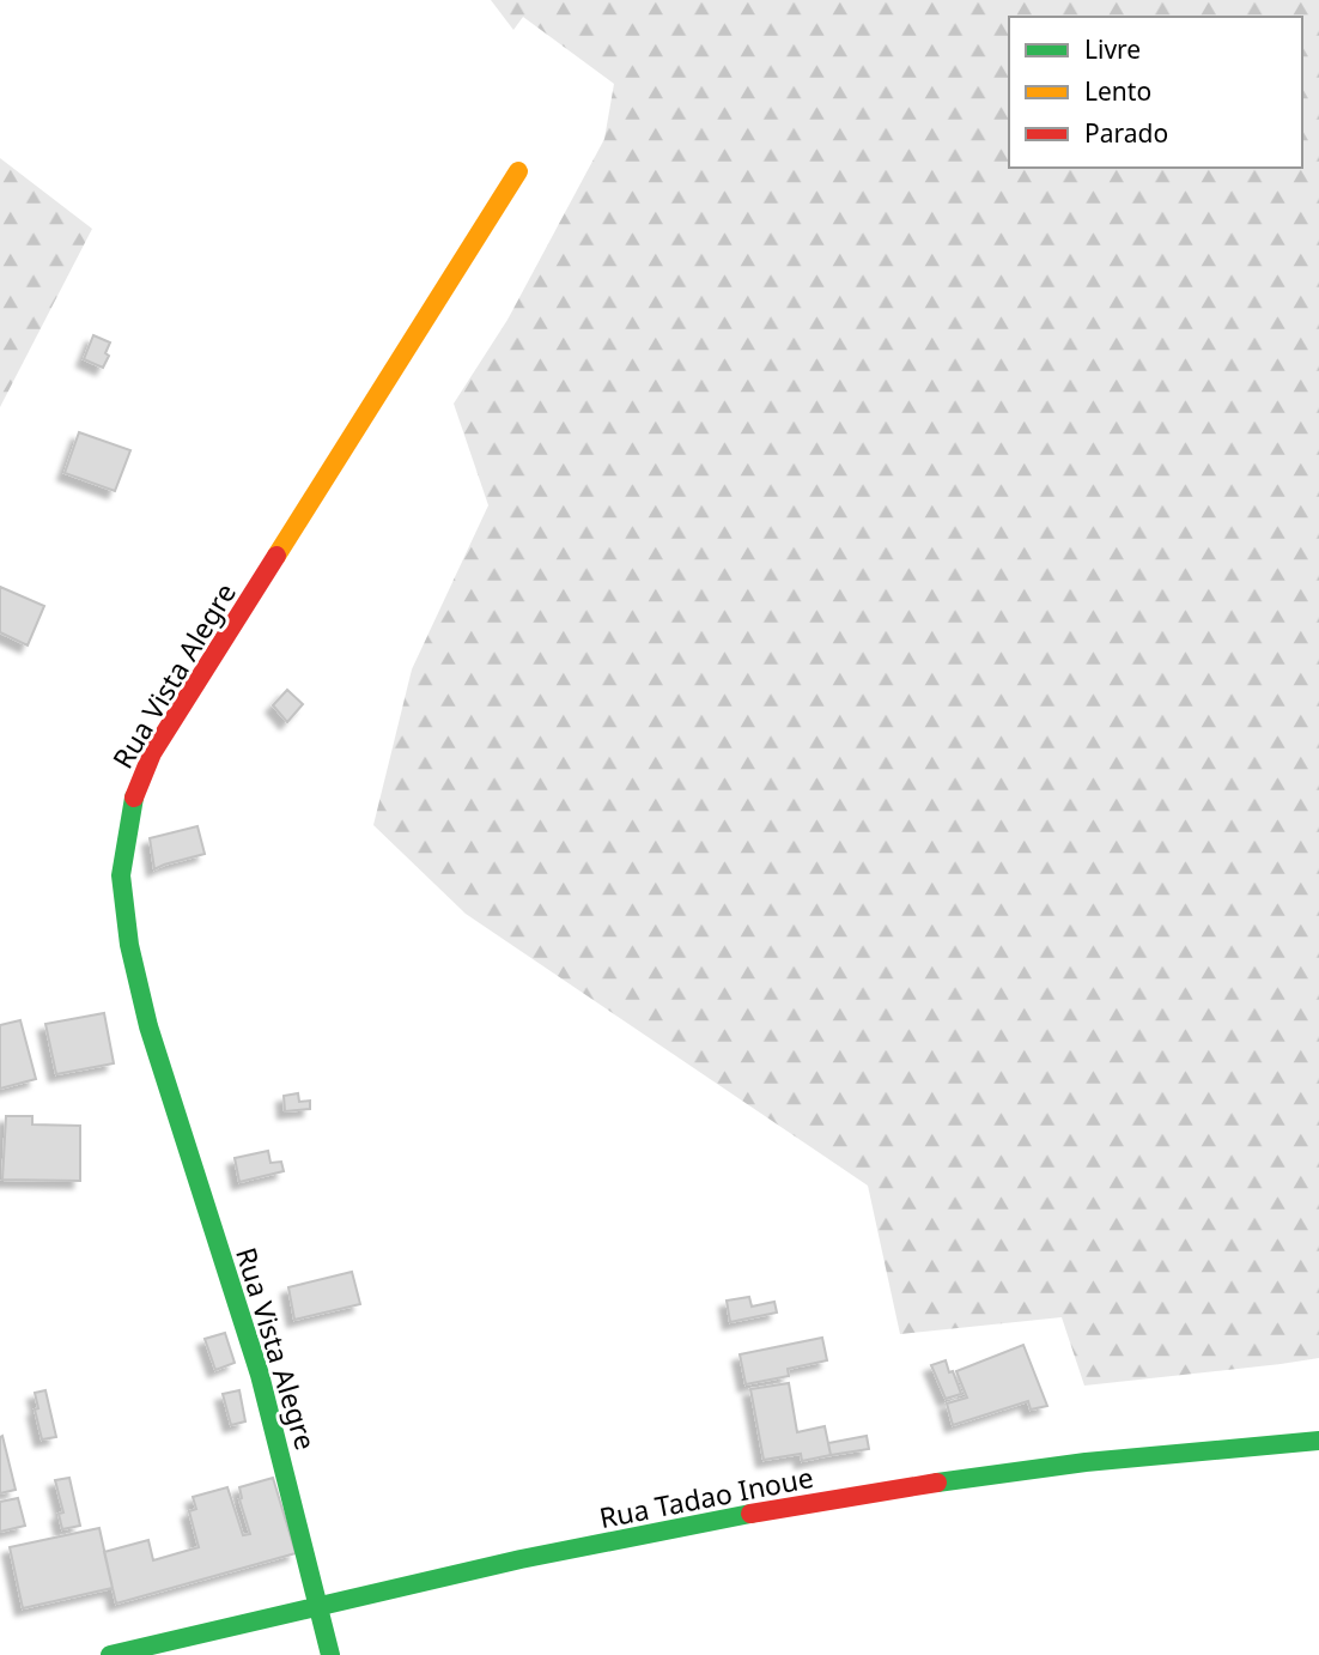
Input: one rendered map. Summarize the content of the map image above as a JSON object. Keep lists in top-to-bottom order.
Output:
{
  "streets": {
    "street": ["Rua Vista Alegre", "Rua Tadao Inoue"]
  },
  "crossings": [
    ["Rua Vista Alegre", "Rua Tadao Inoue"]
  ],
  "legend": ["Livre", "Lento", "Parado"]
}
